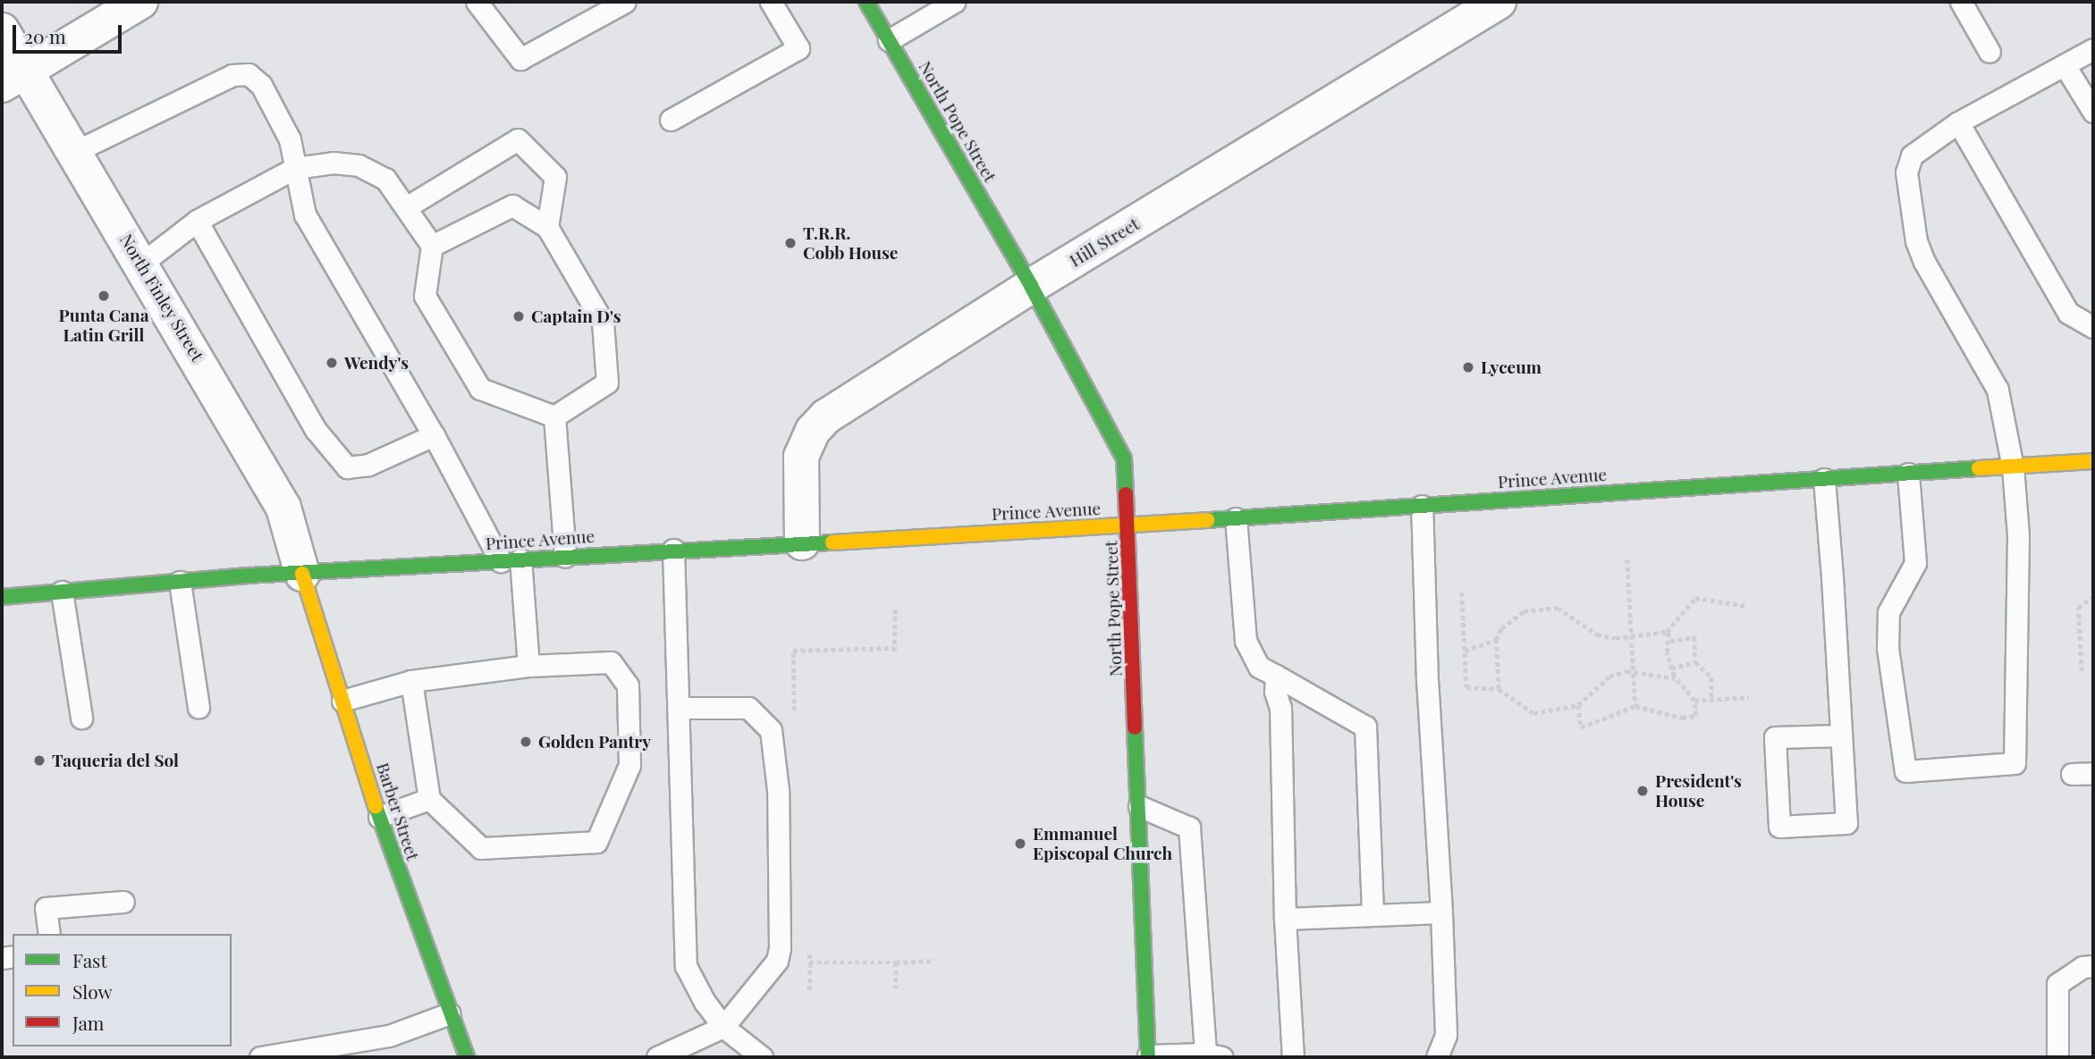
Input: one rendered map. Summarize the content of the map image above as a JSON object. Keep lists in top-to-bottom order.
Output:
{
  "streets": {
    "main road": ["North Pope Street", "Prince Avenue", "Barber Street"],
    "street": ["Hill Street", "North Finley Street"]
  },
  "crossings": [
    ["North Pope Street", "Hill Street"],
    ["North Pope Street", "Prince Avenue"],
    ["Hill Street", "Prince Avenue"],
    ["North Finley Street", "Prince Avenue"],
    ["North Finley Street", "Barber Street"],
    ["Prince Avenue", "Barber Street"]
  ],
  "places": [
    "T.R.R. Cobb House",
    "Punta Cana Latin Grill",
    "Captain D's",
    "Wendy's",
    "Lyceum",
    "Golden Pantry",
    "Taqueria del Sol",
    "President's House",
    "Emmanuel Episcopal Church"
  ],
  "legend": ["Fast", "Slow", "Jam"],
  "scale_bar": "20 m"
}
